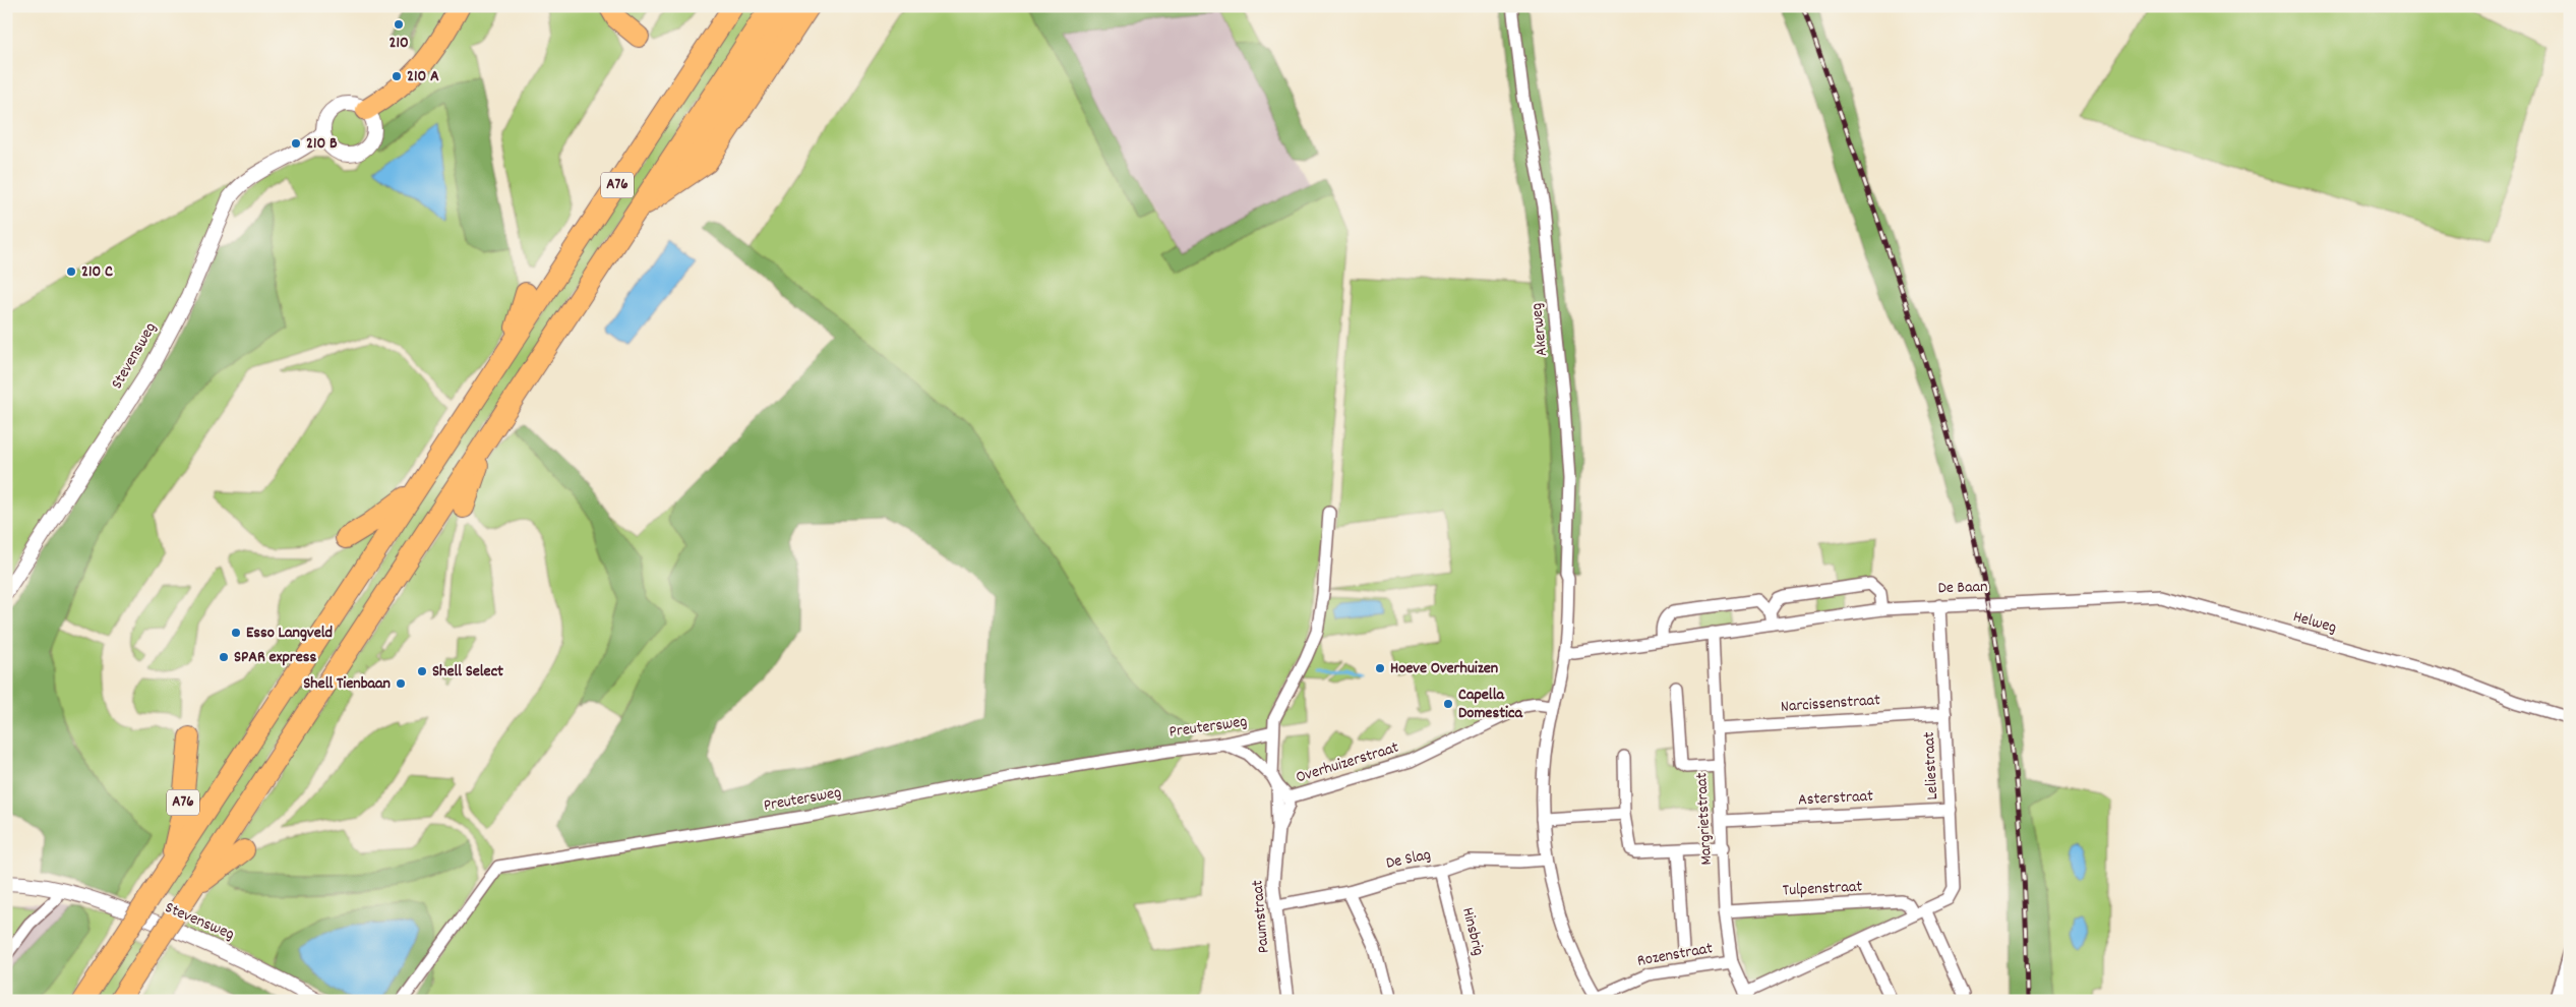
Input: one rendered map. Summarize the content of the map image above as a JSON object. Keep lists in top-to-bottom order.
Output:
{
  "streets": {
    "highway": ["A76"],
    "street": [
      "Akerweg",
      "Stevensweg",
      "De Baan",
      "Helweg",
      "Narcissenstraat",
      "Preutersweg",
      "Overhuizerstraat",
      "Leliestraat",
      "Asterstraat",
      "Margrietstraat",
      "De Slag",
      "Tulpenstraat",
      "Paumstraat",
      "Hinsbrig",
      "Rozenstraat"
    ]
  },
  "crossings": [
    ["Akerweg", "De Baan"],
    ["Akerweg", "Overhuizerstraat"],
    ["Akerweg", "De Slag"],
    ["Akerweg", "Rozenstraat"],
    ["De Baan", "Helweg"],
    ["De Baan", "Leliestraat"],
    ["De Baan", "Margrietstraat"],
    ["Narcissenstraat", "Leliestraat"],
    ["Narcissenstraat", "Margrietstraat"],
    ["Preutersweg", "Overhuizerstraat"],
    ["Overhuizerstraat", "Paumstraat"],
    ["Leliestraat", "Asterstraat"],
    ["Leliestraat", "Tulpenstraat"],
    ["Asterstraat", "Margrietstraat"],
    ["Margrietstraat", "Tulpenstraat"],
    ["Margrietstraat", "Rozenstraat"],
    ["De Slag", "Paumstraat"],
    ["De Slag", "Hinsbrig"]
  ],
  "places": [
    "210",
    "210 A",
    "210 B",
    "210 C",
    "Esso Langveld",
    "SPAR express",
    "Hoeve Overhuizen",
    "Shell Select",
    "Shell Tienbaan",
    "Capella Domestica"
  ]
}
